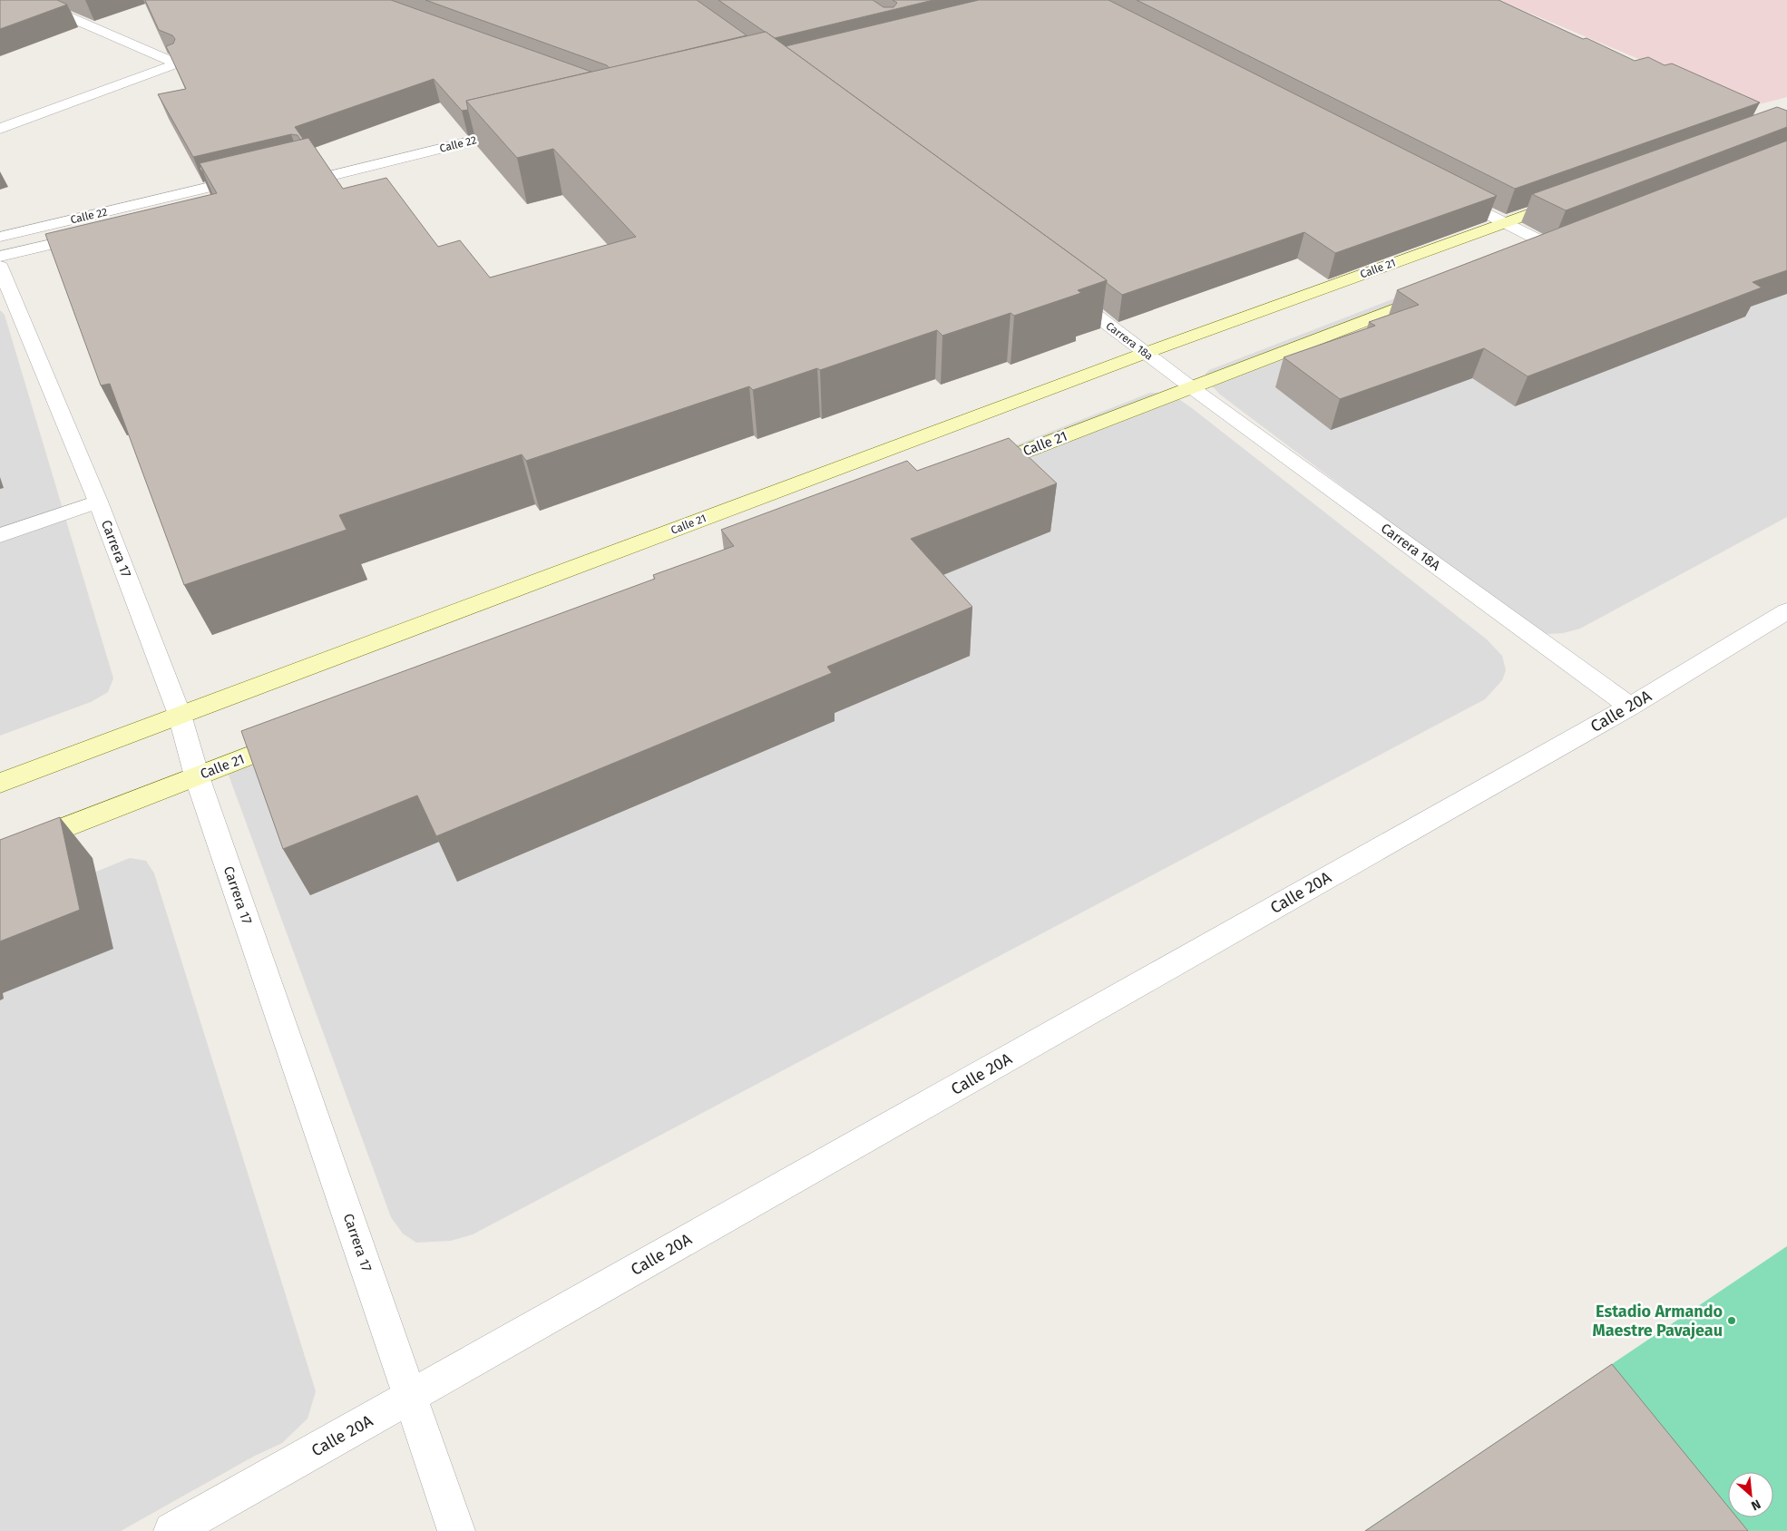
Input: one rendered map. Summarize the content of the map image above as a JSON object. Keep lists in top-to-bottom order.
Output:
{
  "streets": {
    "main road": ["Calle 21"],
    "street": [
      "Calle 22",
      "Carrera 18a",
      "Carrera 18A",
      "Carrera 17",
      "Calle 20A"
    ]
  },
  "crossings": [
    ["Calle 21", "Carrera 18a"],
    ["Calle 21", "Carrera 18A"],
    ["Calle 21", "Carrera 17"],
    ["Carrera 18a", "Carrera 18A"],
    ["Carrera 18A", "Calle 20A"],
    ["Carrera 17", "Calle 20A"]
  ],
  "places": ["Estadio Armando Maestre Pavajeau"],
  "north": "bottom right"
}
